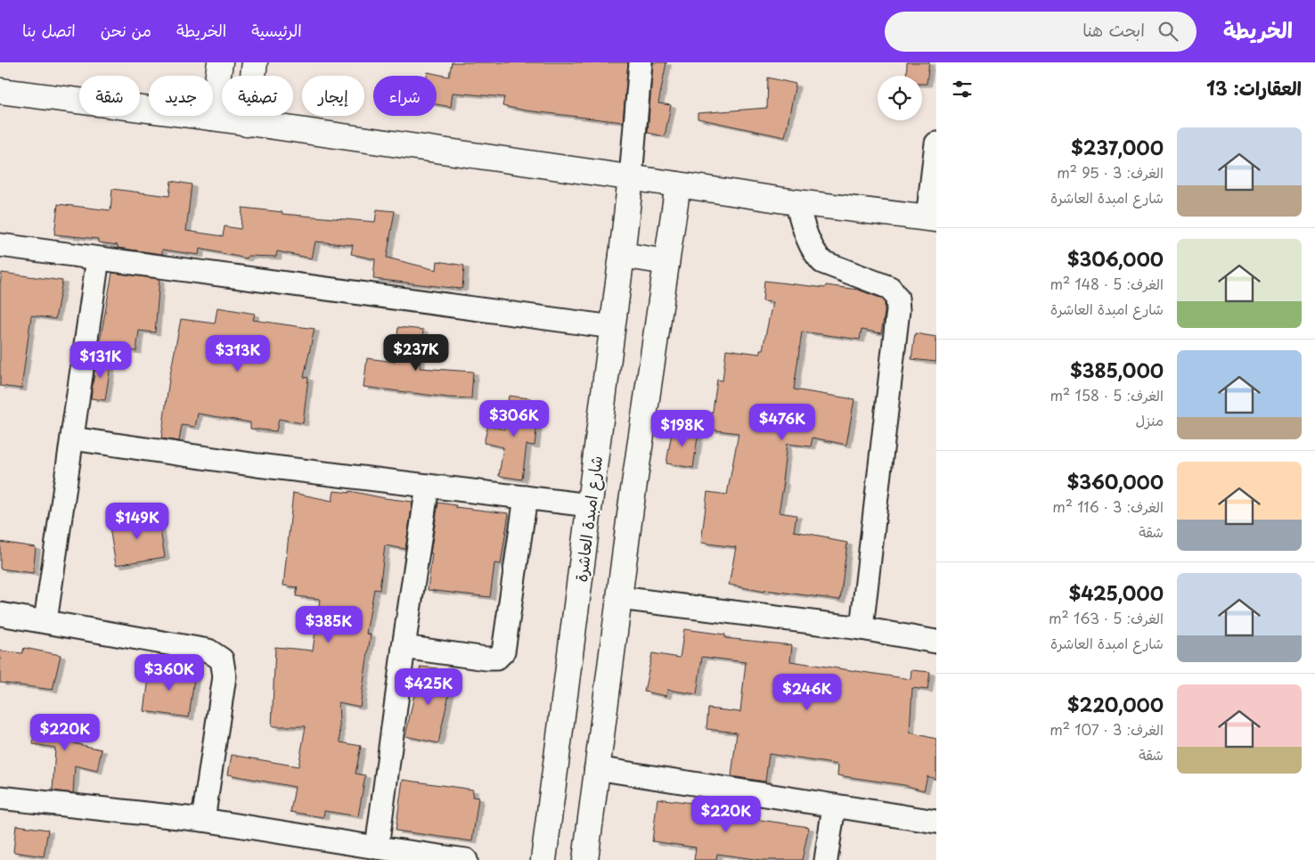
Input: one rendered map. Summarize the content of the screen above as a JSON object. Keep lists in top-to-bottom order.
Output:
{
  "streets": {
    "main road": ["شارع امبدة العاشرة"]
  },
  "page": {
    "header": "الخريطة",
    "search": "ابحث هنا",
    "nav": [
      "الرئيسية",
      "الخريطة",
      "من نحن",
      "اتصل بنا"
    ],
    "heading": "العقارات: 13",
    "chip": [
      "شراء",
      "إيجار",
      "تصفية",
      "جديد",
      "شقة"
    ],
    "list": [
      {
        "name": "$237,000",
        "note": "الغرف: 3 · 95 m² · شارع امبدة العاشرة"
      },
      {
        "name": "$306,000",
        "note": "الغرف: 5 · 148 m² · شارع امبدة العاشرة"
      },
      {
        "name": "$385,000",
        "note": "الغرف: 5 · 158 m² · منزل"
      },
      {
        "name": "$360,000",
        "note": "الغرف: 3 · 116 m² · شقة"
      },
      {
        "name": "$425,000",
        "note": "الغرف: 5 · 163 m² · شارع امبدة العاشرة"
      },
      {
        "name": "$220,000",
        "note": "الغرف: 3 · 107 m² · شقة"
      }
    ],
    "price": [
      "$237K",
      "$313K",
      "$131K",
      "$306K",
      "$476K",
      "$198K",
      "$149K",
      "$385K",
      "$360K",
      "$425K",
      "$246K",
      "$220K",
      "$220K"
    ]
  }
}
